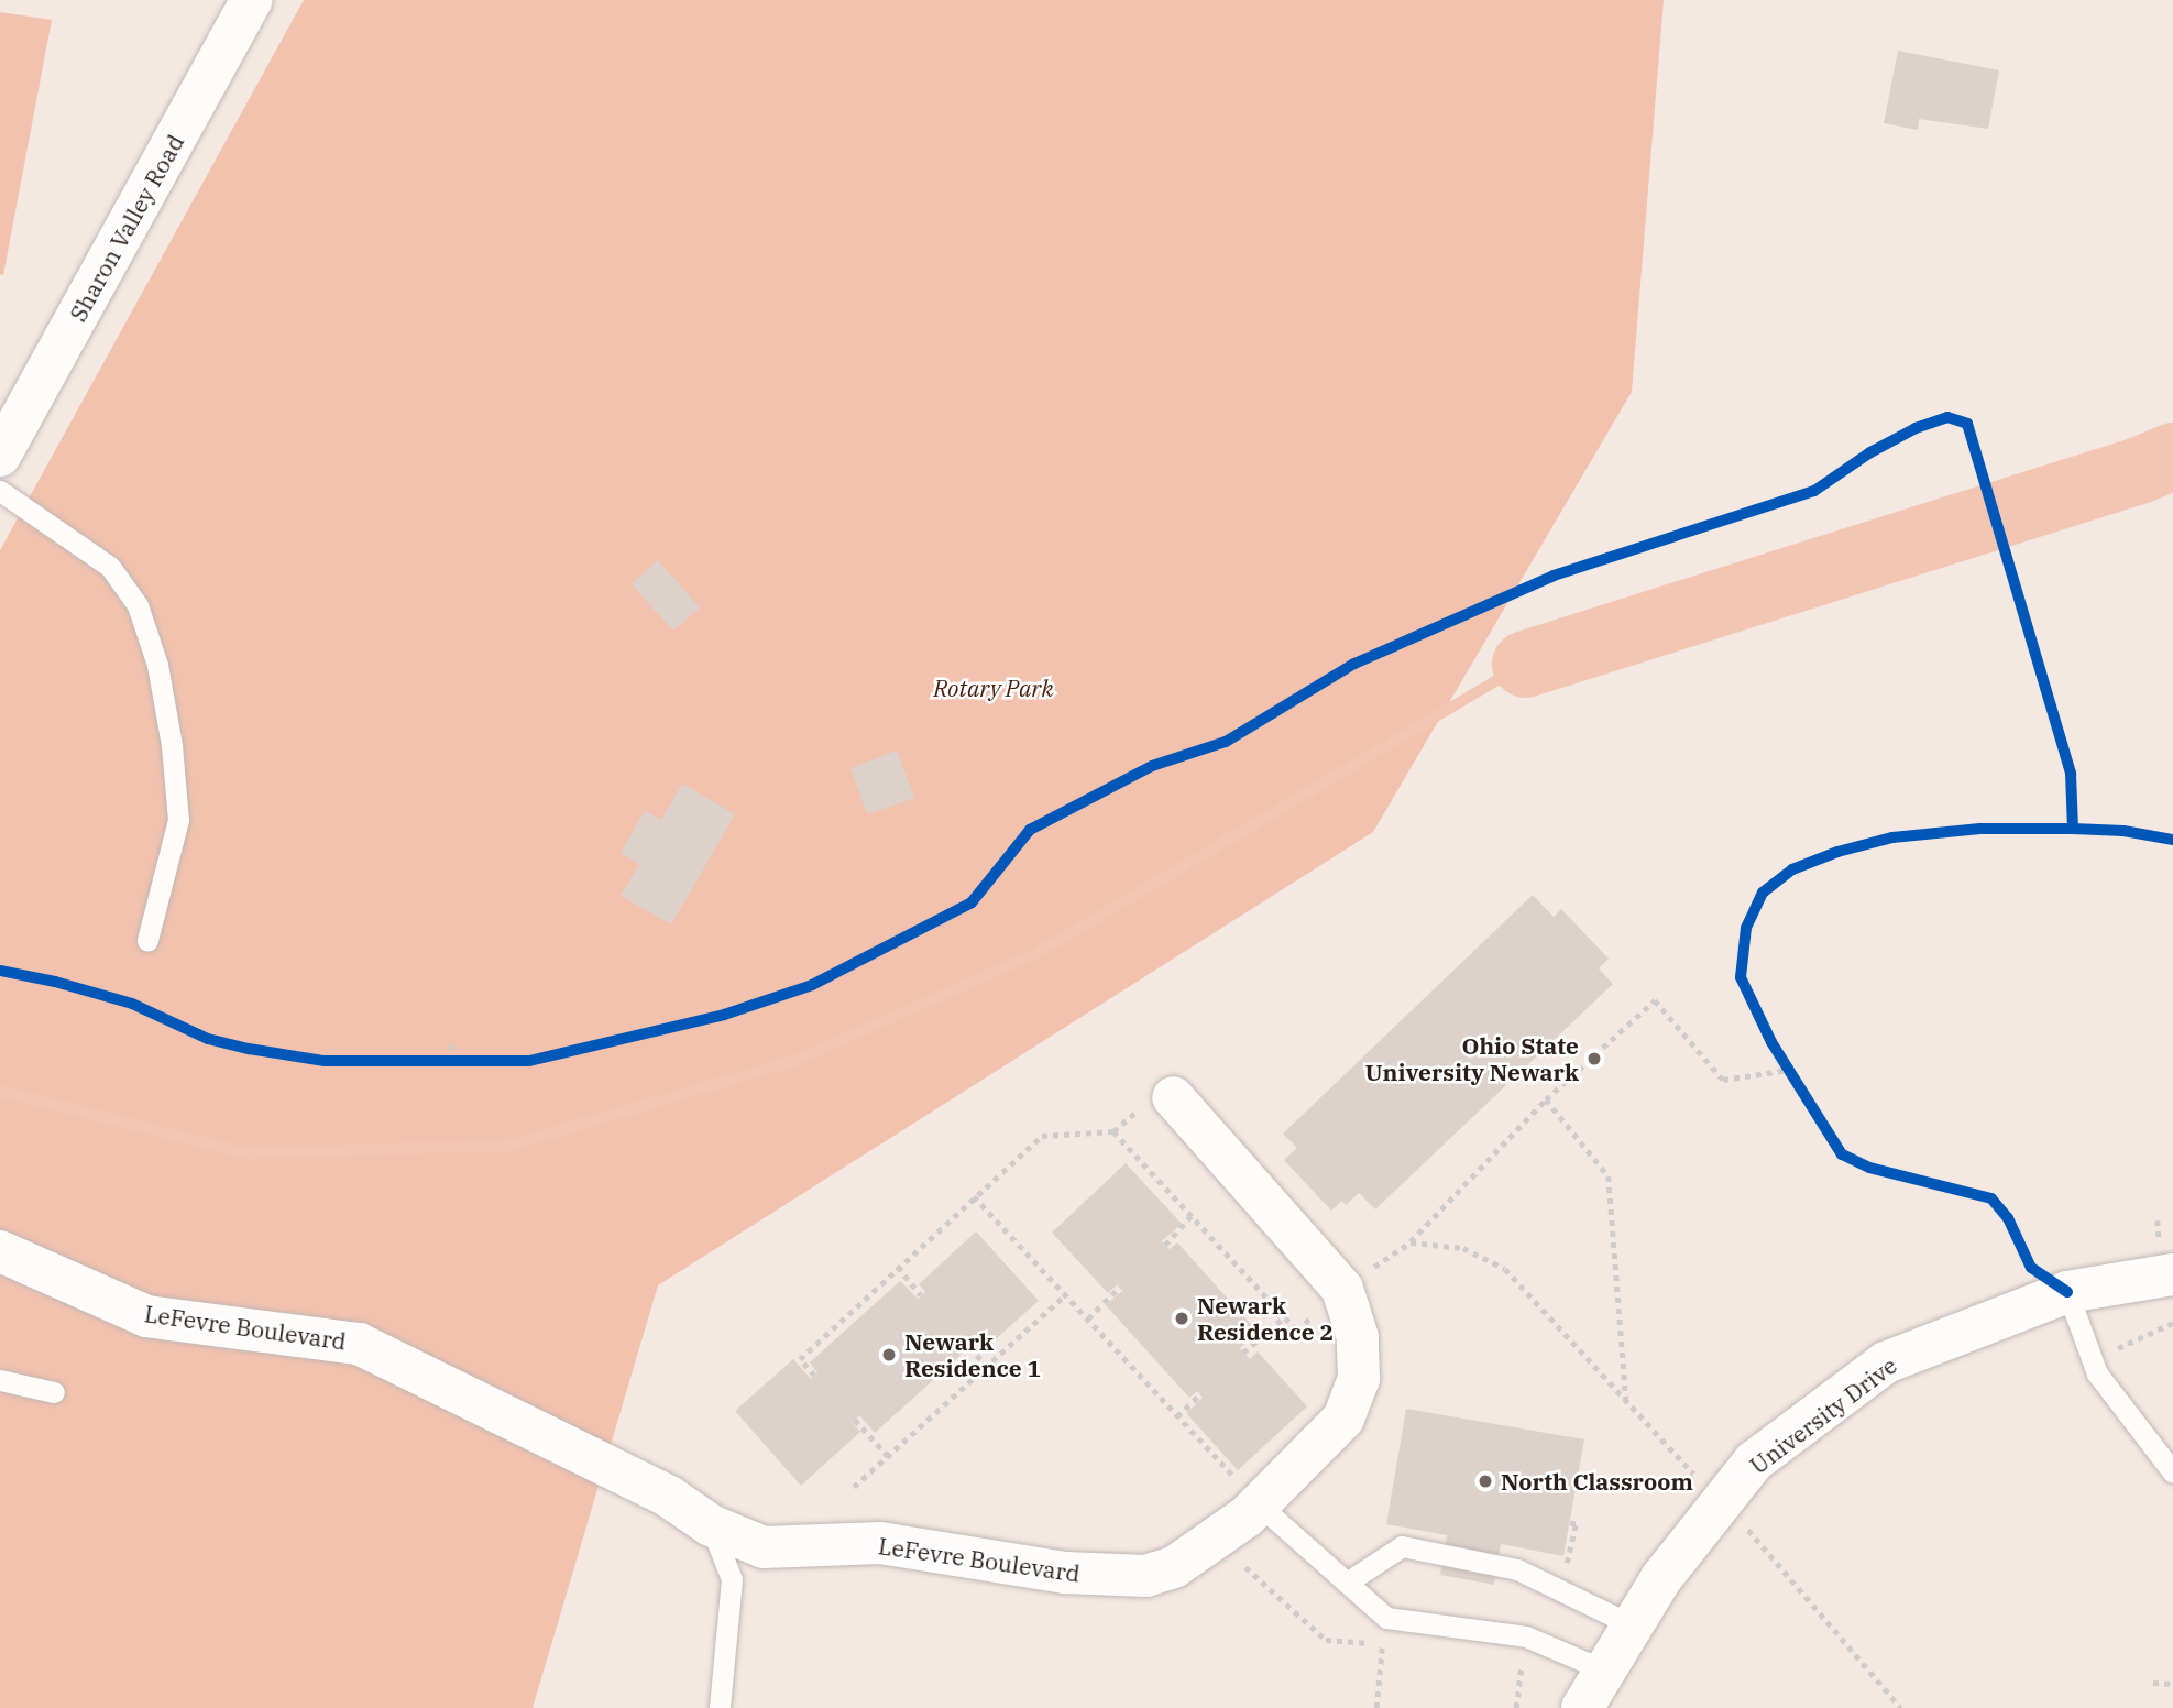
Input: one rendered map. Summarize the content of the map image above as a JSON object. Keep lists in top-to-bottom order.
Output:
{
  "streets": {
    "street": ["Sharon Valley Road", "LeFevre Boulevard", "University Drive"]
  },
  "parks": ["Rotary Park"],
  "places": [
    "Ohio State University Newark",
    "Newark Residence 2",
    "Newark Residence 1",
    "North Classroom"
  ]
}
